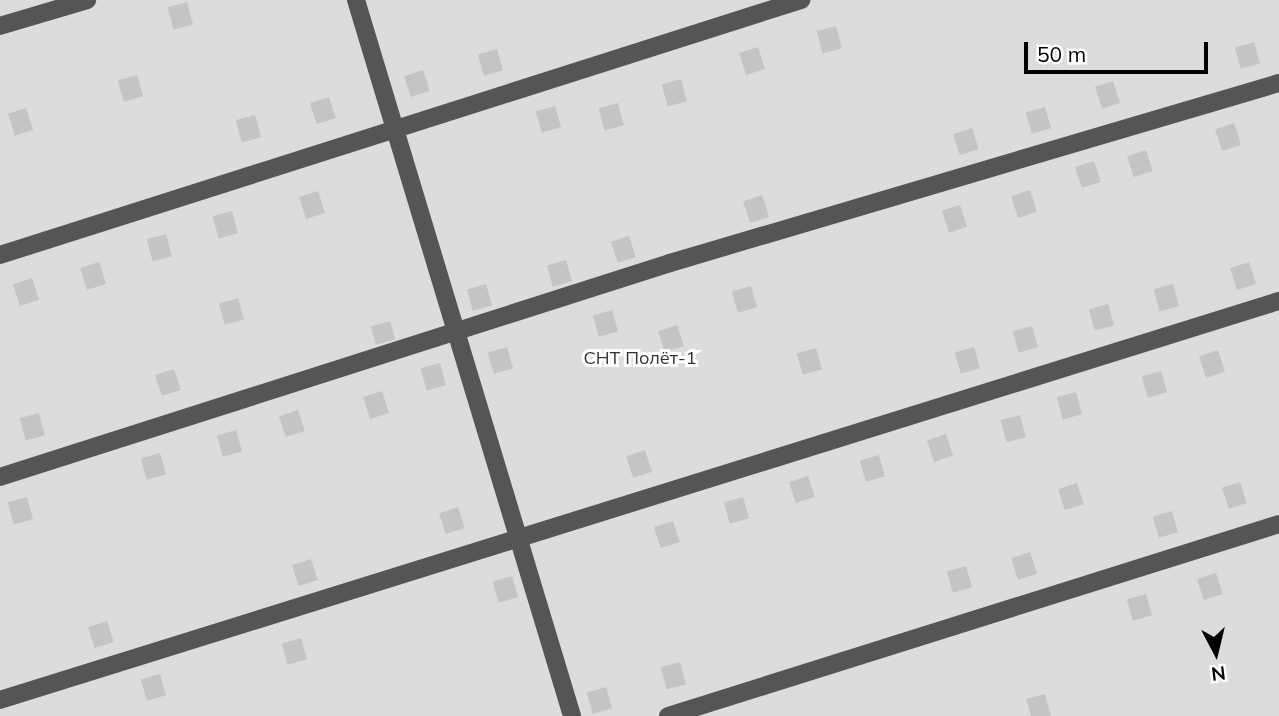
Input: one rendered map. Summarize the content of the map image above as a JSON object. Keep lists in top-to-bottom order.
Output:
{
  "parks": ["СНТ Полёт-1"],
  "scale_bar": "50 m",
  "north": "bottom"
}
